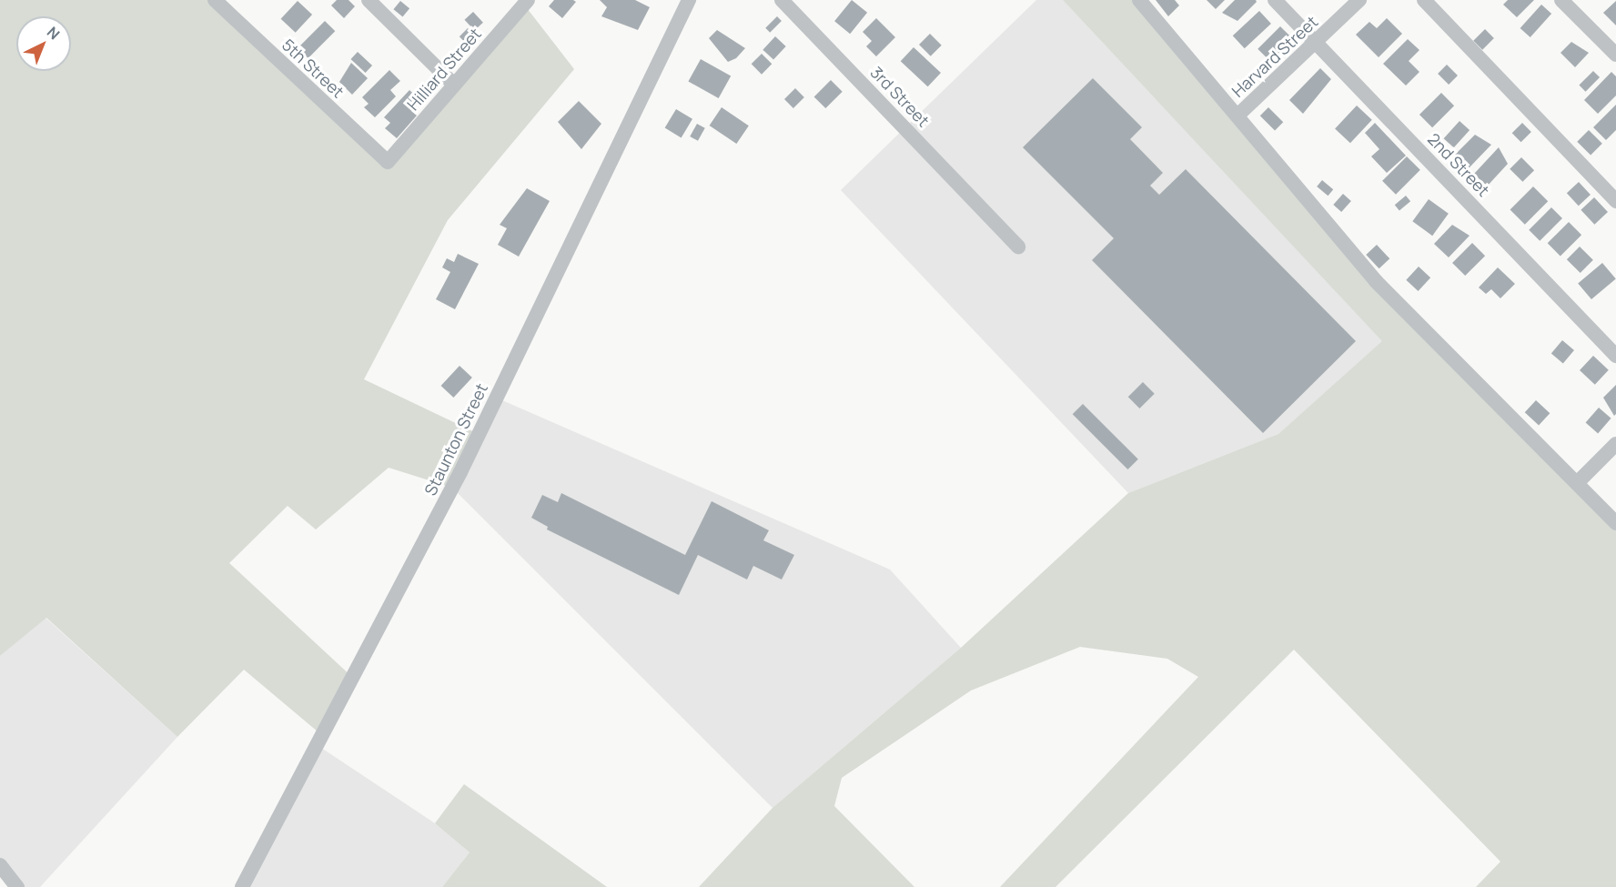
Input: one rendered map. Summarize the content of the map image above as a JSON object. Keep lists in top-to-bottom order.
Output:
{
  "streets": {
    "street": [
      "Harvard Street",
      "5th Street",
      "Hilliard Street",
      "3rd Street",
      "2nd Street",
      "Staunton Street"
    ]
  },
  "crossings": [
    ["Harvard Street", "2nd Street"],
    ["5th Street", "Hilliard Street"]
  ],
  "north": "top right"
}
